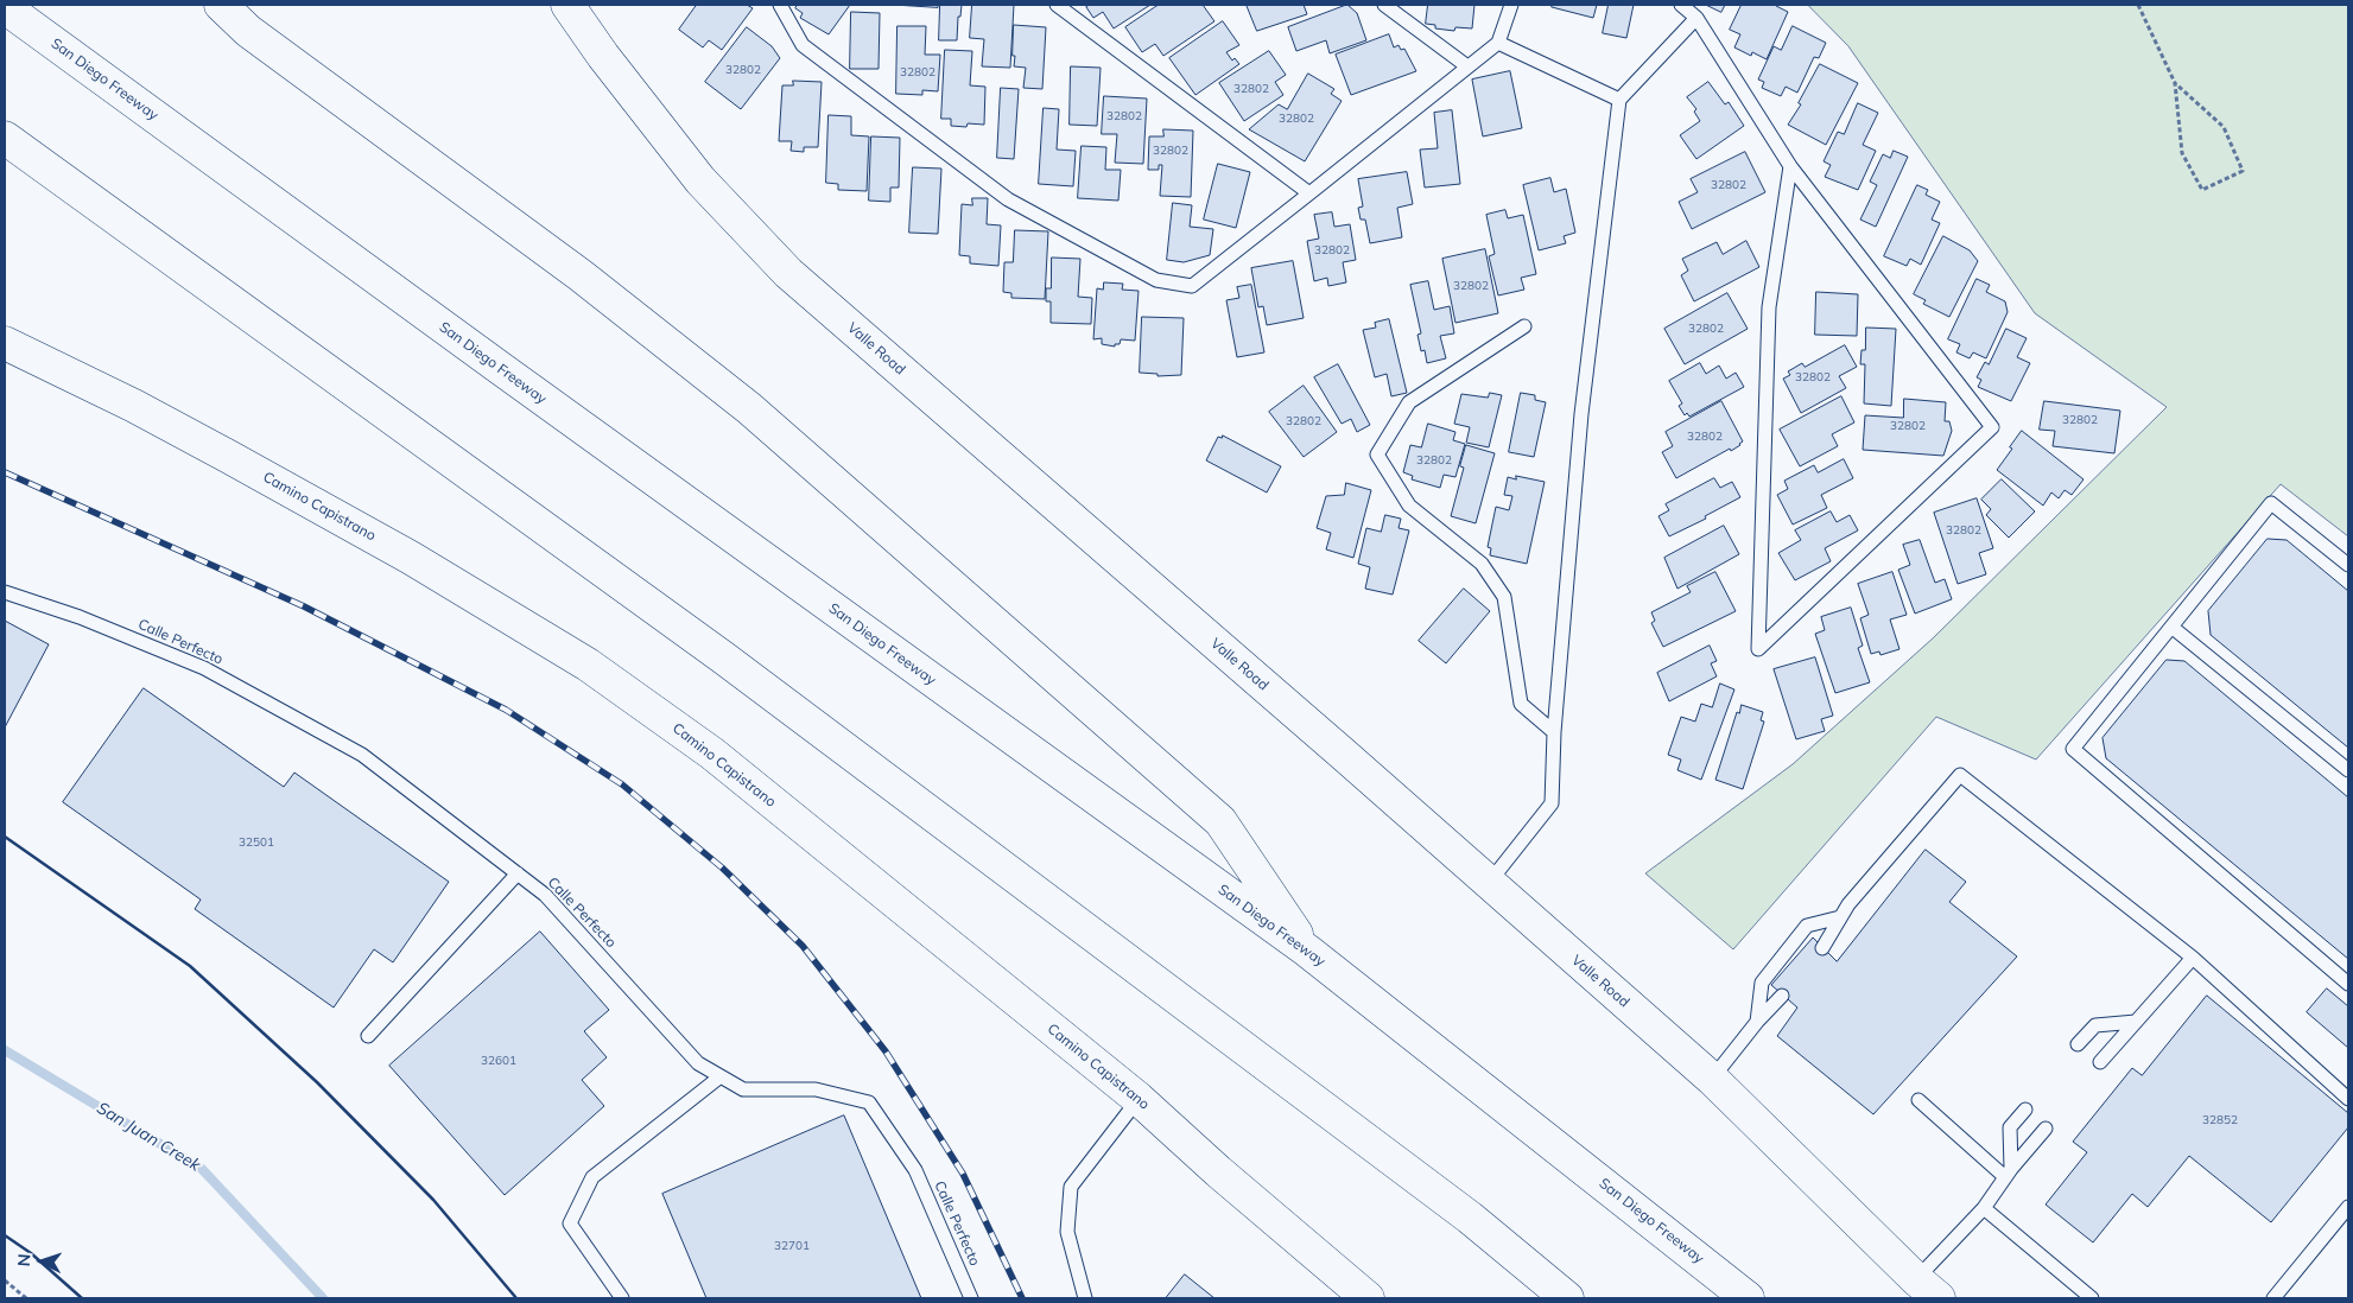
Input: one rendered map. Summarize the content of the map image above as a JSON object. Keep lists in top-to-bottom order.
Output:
{
  "streets": {
    "main road": ["San Diego Freeway", "Valle Road", "Camino Capistrano"],
    "lane": ["Calle Perfecto"]
  },
  "water": ["San Juan Creek"],
  "house_numbers": [
    "32802",
    "32802",
    "32802",
    "32802",
    "32802",
    "32802",
    "32802",
    "32802",
    "32802",
    "32802",
    "32802",
    "32802",
    "32802",
    "32802",
    "32802",
    "32802",
    "32802",
    "32501",
    "32601",
    "32852",
    "32701"
  ],
  "north": "left"
}
